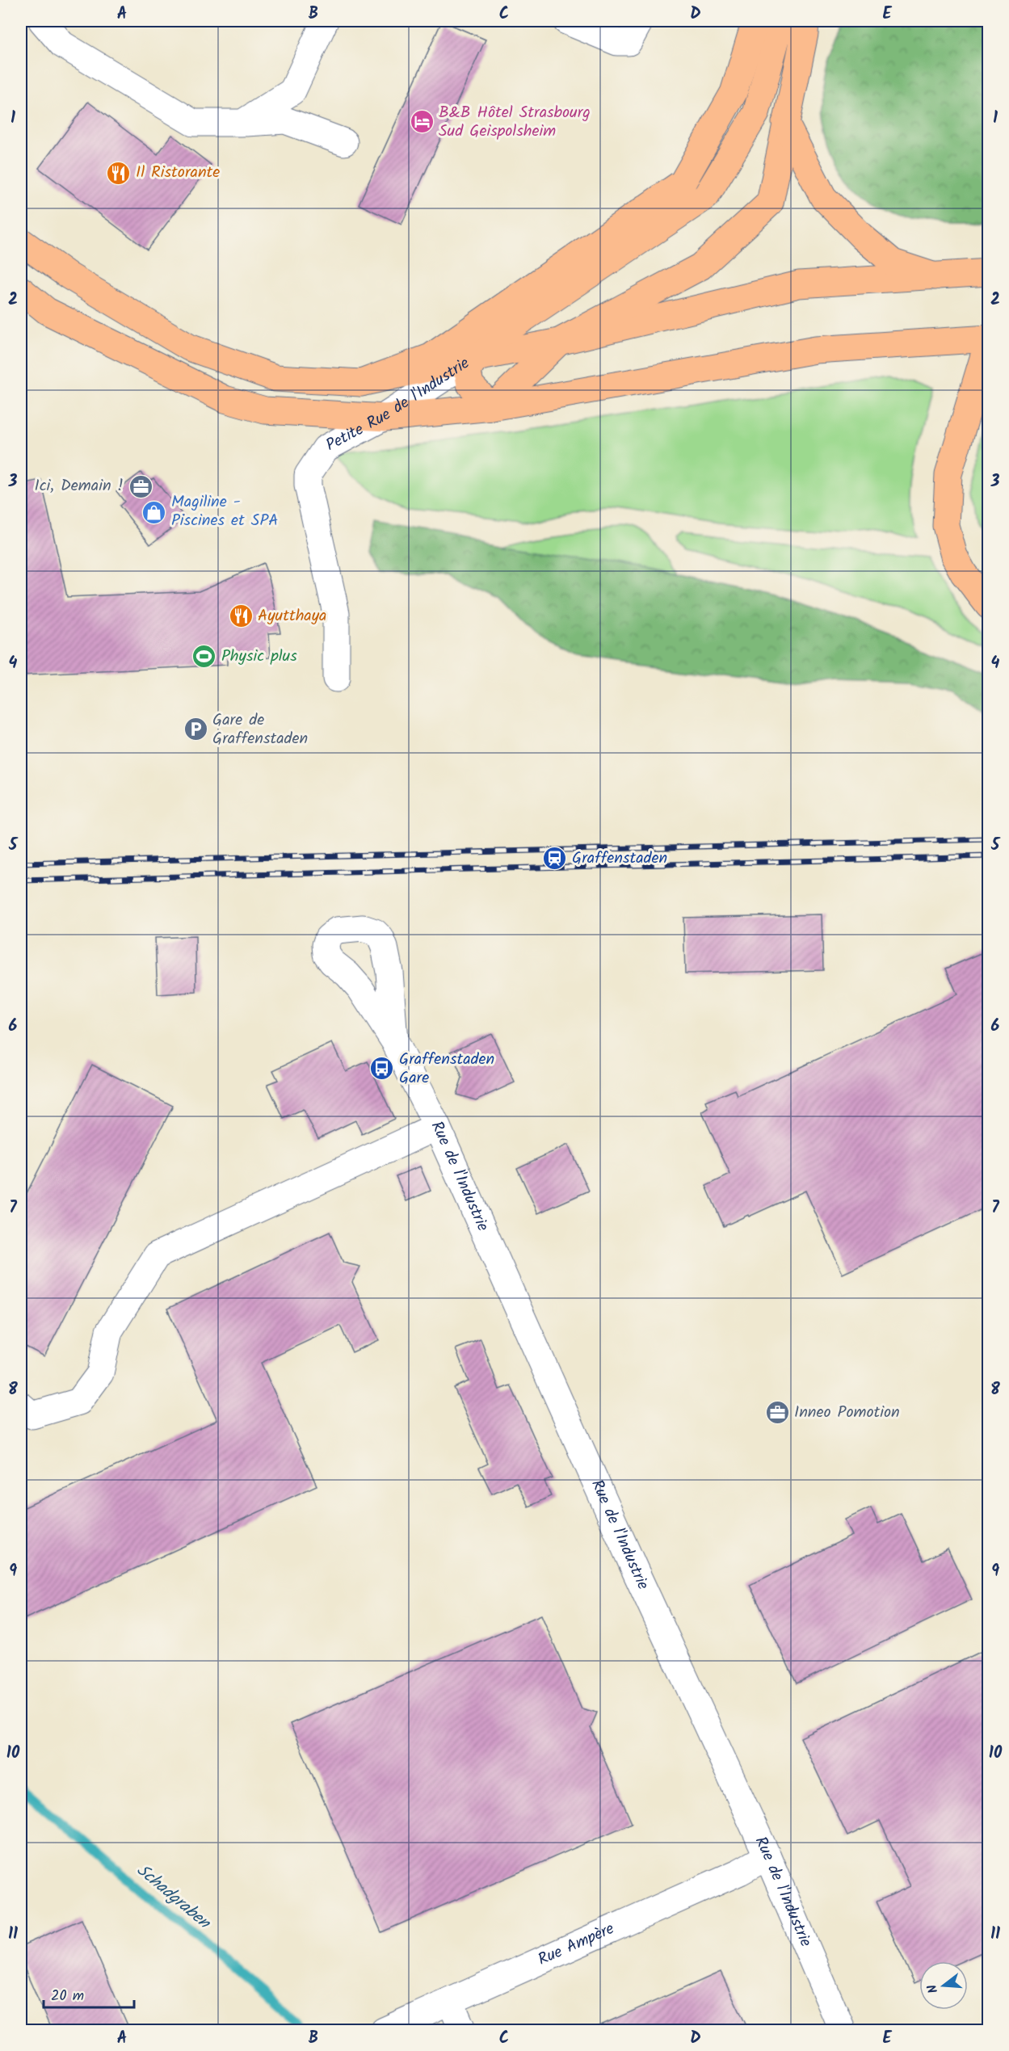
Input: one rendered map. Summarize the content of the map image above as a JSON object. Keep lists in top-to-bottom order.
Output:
{
  "streets": {
    "street": ["Petite Rue de l'Industrie", "Rue de l'Industrie", "Rue Ampère"]
  },
  "crossings": [
    ["Rue de l'Industrie", "Rue Ampère"]
  ],
  "water": ["Schadgraben"],
  "places": {
    "hotel": ["B&B Hôtel Strasbourg Sud Geispolsheim"],
    "restaurant": ["Il Ristorante", "Ayutthaya"],
    "office": ["Ici, Demain !", "Inneo Pomotion"],
    "shop": ["Magiline - Piscines et SPA"],
    "sports": ["Physic plus"],
    "parking": ["Gare de Graffenstaden"],
    "station": ["Graffenstaden"],
    "bus stop": ["Graffenstaden Gare"]
  },
  "scale_bar": "20 m",
  "north": "left",
  "grid": {
    "columns": [
      "A",
      "B",
      "C",
      "D",
      "E"
    ],
    "rows": [
      "1",
      "2",
      "3",
      "4",
      "5",
      "6",
      "7",
      "8",
      "9",
      "10",
      "11"
    ]
  }
}
